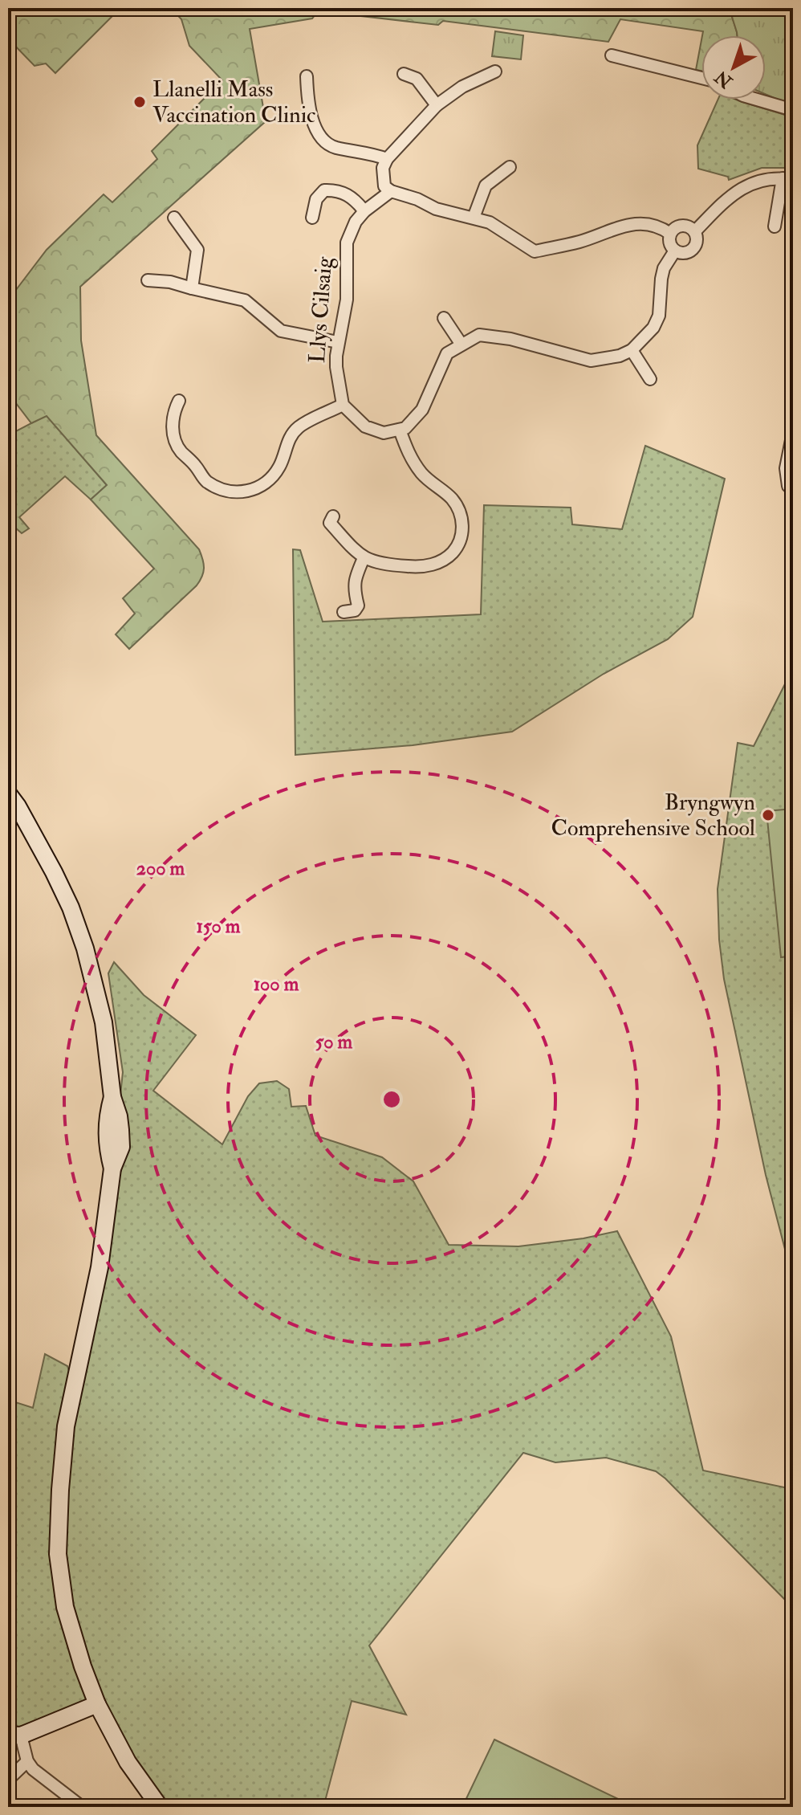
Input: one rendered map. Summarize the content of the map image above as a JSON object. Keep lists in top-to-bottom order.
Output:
{
  "streets": {
    "street": ["Llys Cilsaig"]
  },
  "places": ["Llanelli Mass Vaccination Clinic", "Bryngwyn Comprehensive School"],
  "north": "bottom left",
  "rings": [
    "200 m",
    "150 m",
    "100 m",
    "50 m"
  ]
}
